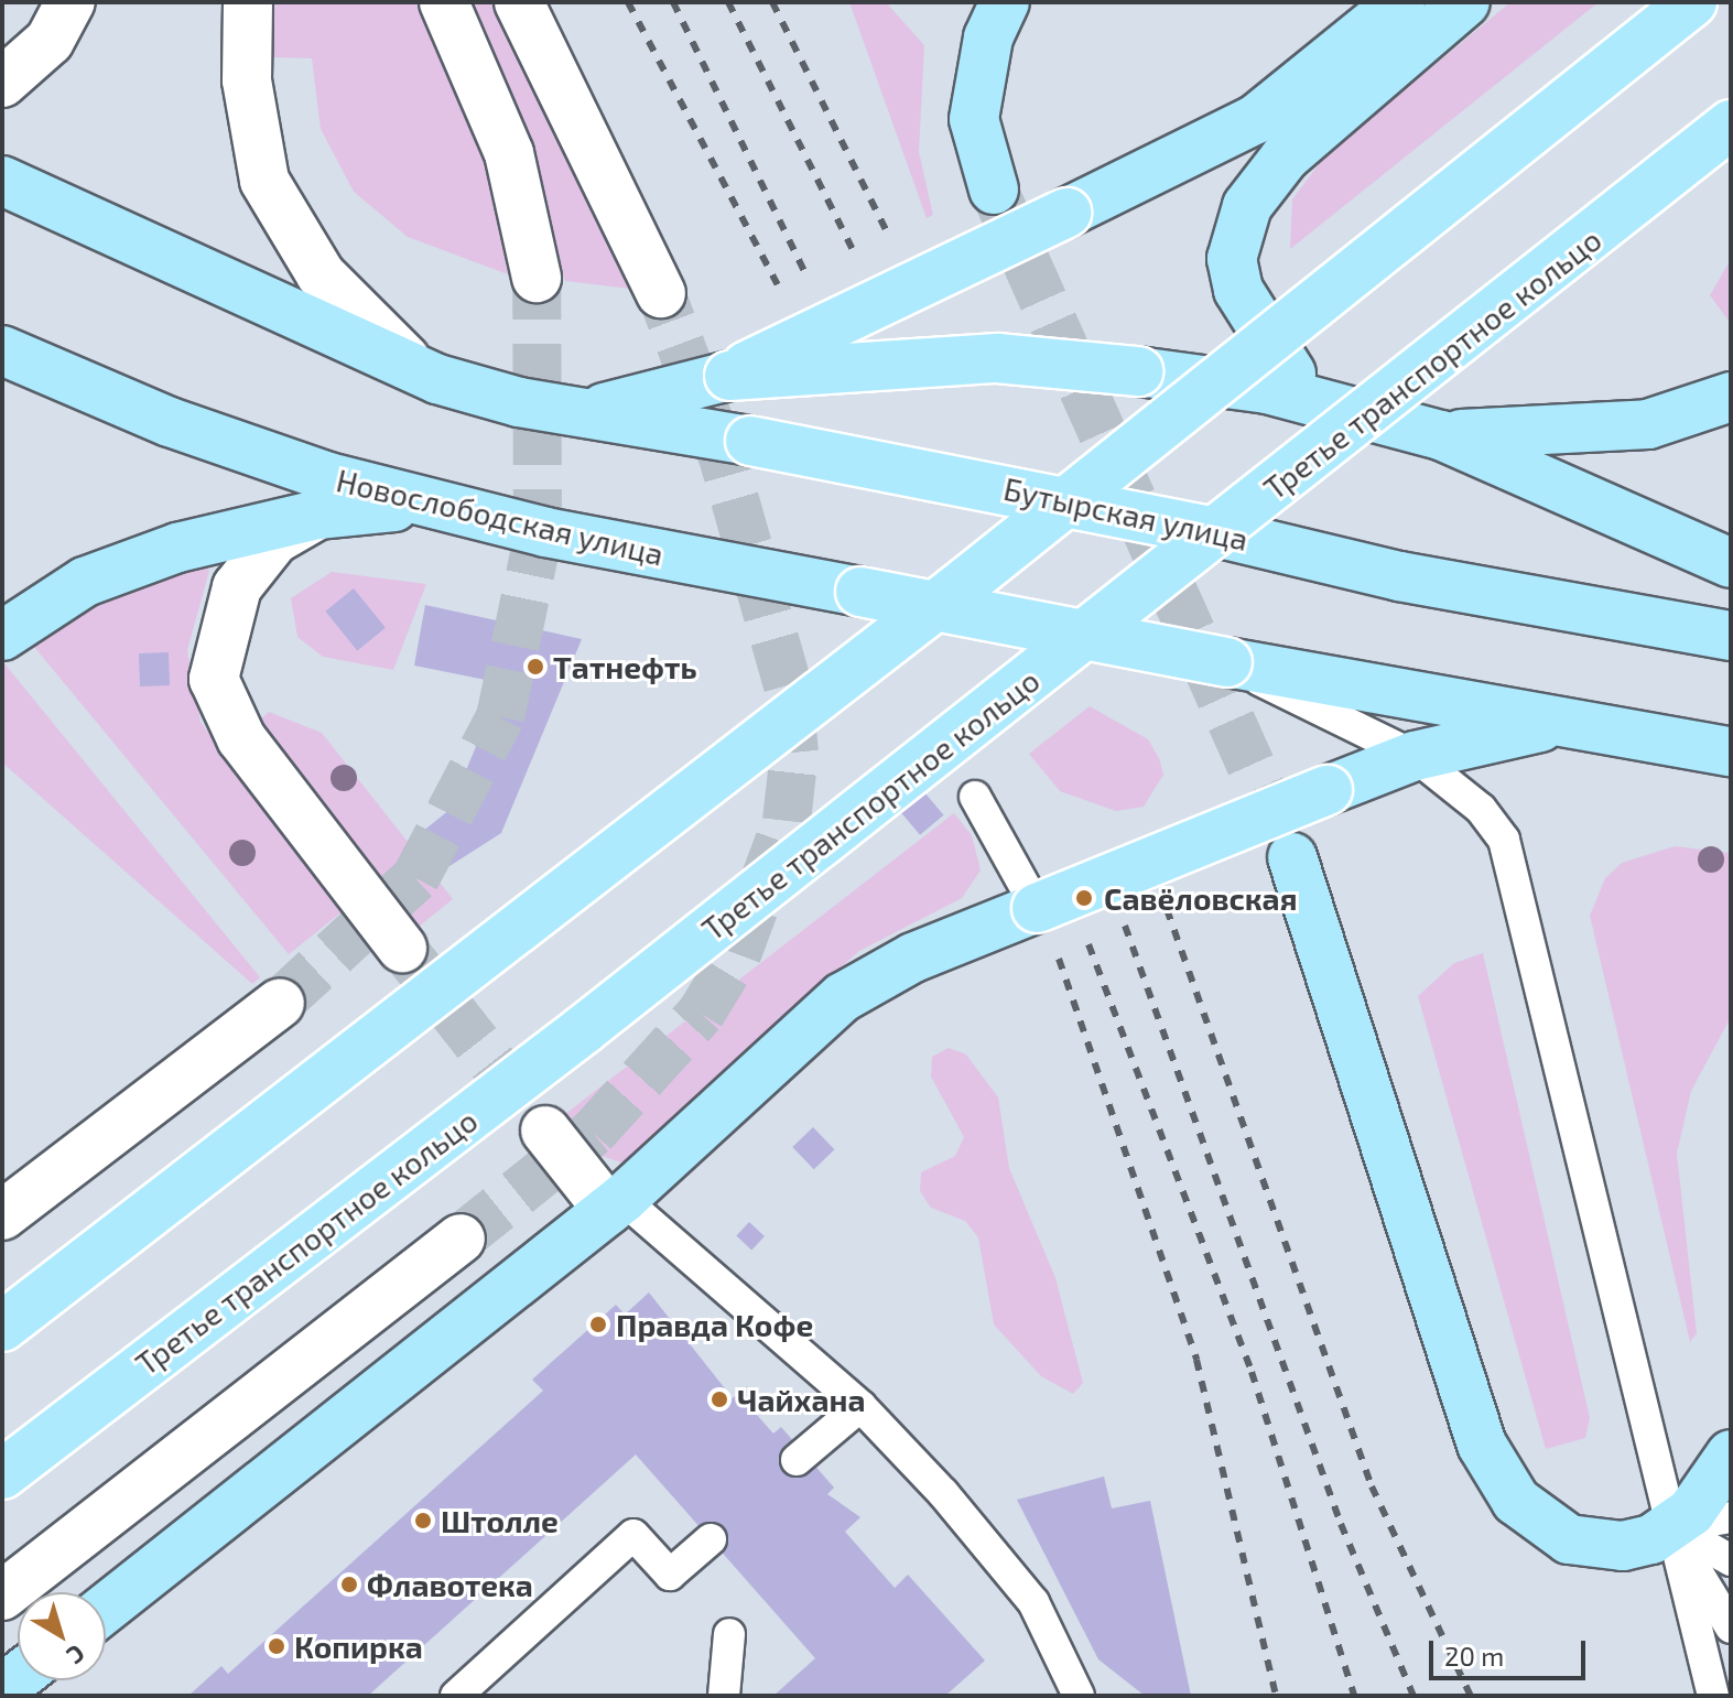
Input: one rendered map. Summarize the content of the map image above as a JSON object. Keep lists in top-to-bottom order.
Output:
{
  "streets": {
    "main road": ["Третье транспортное кольцо", "Бутырская улица", "Новослободская улица"]
  },
  "places": [
    "Татнефть",
    "Савёловская",
    "Правда Кофе",
    "Чайхана",
    "Штолле",
    "Флавотека",
    "Копирка"
  ],
  "scale_bar": "20 m",
  "north": "bottom right"
}
